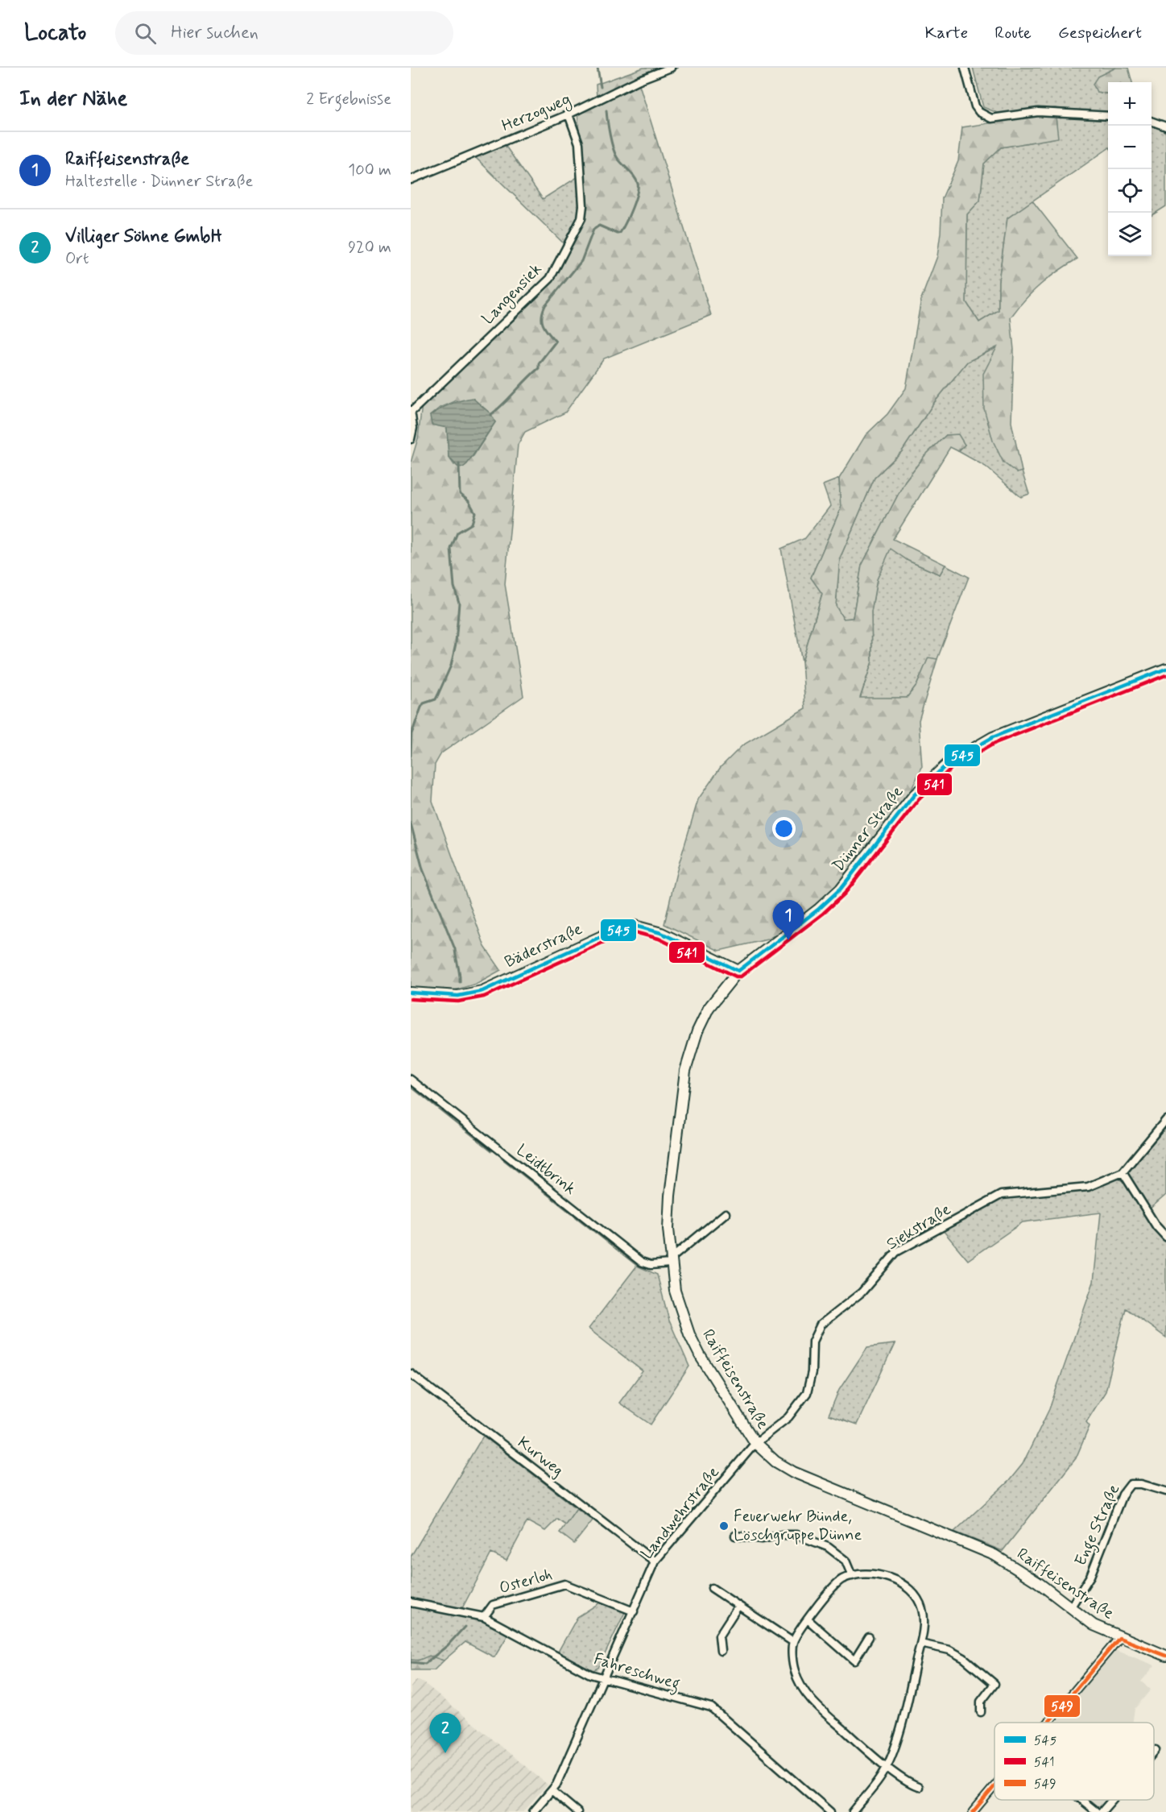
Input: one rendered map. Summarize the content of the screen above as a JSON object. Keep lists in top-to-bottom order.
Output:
{
  "streets": {
    "street": [
      "Herzogweg",
      "Langensiek",
      "Dünner Straße",
      "Bäderstraße",
      "Leidtbrink",
      "Siekstraße",
      "Raiffeisenstraße",
      "Kurweg",
      "Landwehrstraße",
      "Enge Straße",
      "Osterloh",
      "Fahreschweg"
    ]
  },
  "crossings": [
    ["Herzogweg", "Langensiek"],
    ["Dünner Straße", "Bäderstraße"],
    ["Dünner Straße", "Raiffeisenstraße"],
    ["Bäderstraße", "Raiffeisenstraße"],
    ["Leidtbrink", "Raiffeisenstraße"],
    ["Siekstraße", "Raiffeisenstraße"],
    ["Siekstraße", "Landwehrstraße"],
    ["Raiffeisenstraße", "Landwehrstraße"],
    ["Raiffeisenstraße", "Enge Straße"],
    ["Kurweg", "Landwehrstraße"],
    ["Landwehrstraße", "Osterloh"],
    ["Landwehrstraße", "Fahreschweg"],
    ["Osterloh", "Fahreschweg"]
  ],
  "places": ["Feuerwehr Bünde, Löschgruppe Dünne"],
  "lines": ["transit line 545", "transit line 541", "transit line 549"],
  "legend": ["545", "541", "549"],
  "page": {
    "header": "Locato",
    "search": "Hier suchen",
    "nav": ["Karte", "Route", "Gespeichert"],
    "heading": ["In der Nähe", "2 Ergebnisse"],
    "map_buttons": ["+", "−"],
    "list": [
      {
        "mark": "1",
        "name": "Raiffeisenstraße",
        "note": "Haltestelle · Dünner Straße",
        "value": "100 m"
      },
      {
        "mark": "2",
        "name": "Villiger Söhne GmbH",
        "note": "Ort",
        "value": "920 m"
      }
    ],
    "pins": ["1", "2"]
  }
}
